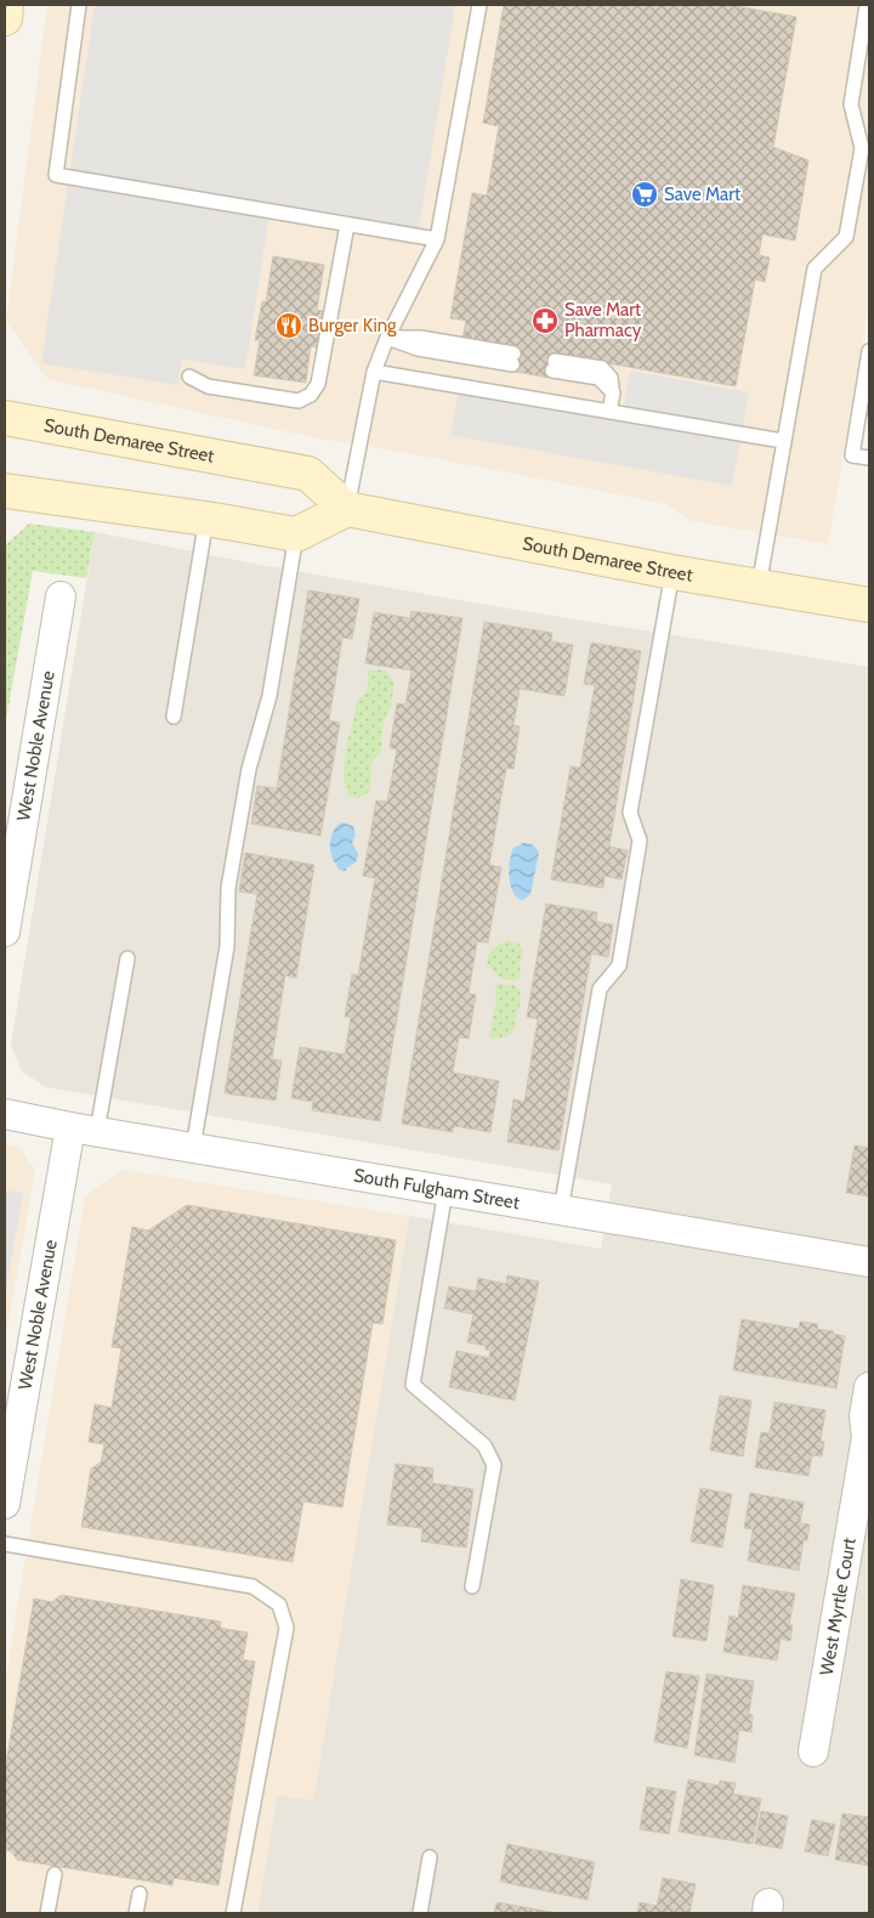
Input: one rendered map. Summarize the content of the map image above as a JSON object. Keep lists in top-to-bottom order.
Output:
{
  "streets": {
    "main road": ["South Demaree Street"],
    "street": ["West Noble Avenue", "South Fulgham Street", "West Myrtle Court"]
  },
  "crossings": [
    ["West Noble Avenue", "South Fulgham Street"]
  ],
  "places": {
    "supermarket": ["Save Mart"],
    "pharmacy": ["Save Mart Pharmacy"],
    "restaurant": ["Burger King"]
  }
}
